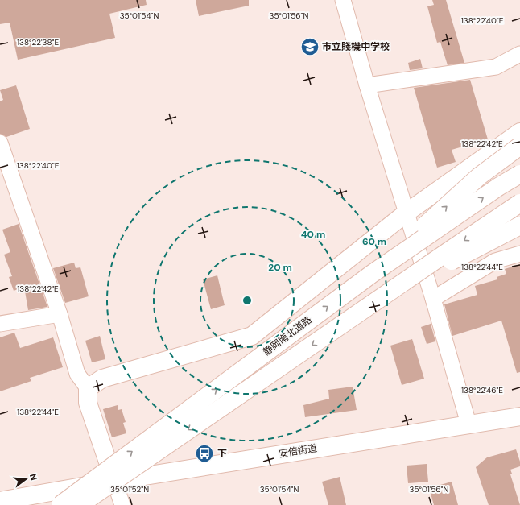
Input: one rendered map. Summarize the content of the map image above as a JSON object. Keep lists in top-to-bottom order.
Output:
{
  "streets": {
    "main road": ["静岡南北道路", "安倍街道"]
  },
  "places": {
    "school or university": ["市立賤機中学校"],
    "bus stop": ["下"]
  },
  "north": "right",
  "coordinates": [
    "35°01'54\"N",
    "35°01'56\"N",
    "138°22'40\"E",
    "138°22'38\"E",
    "138°22'42\"E",
    "138°22'44\"E",
    "138°22'46\"E",
    "35°01'52\"N"
  ],
  "rings": ["40 m", "60 m", "20 m"]
}
